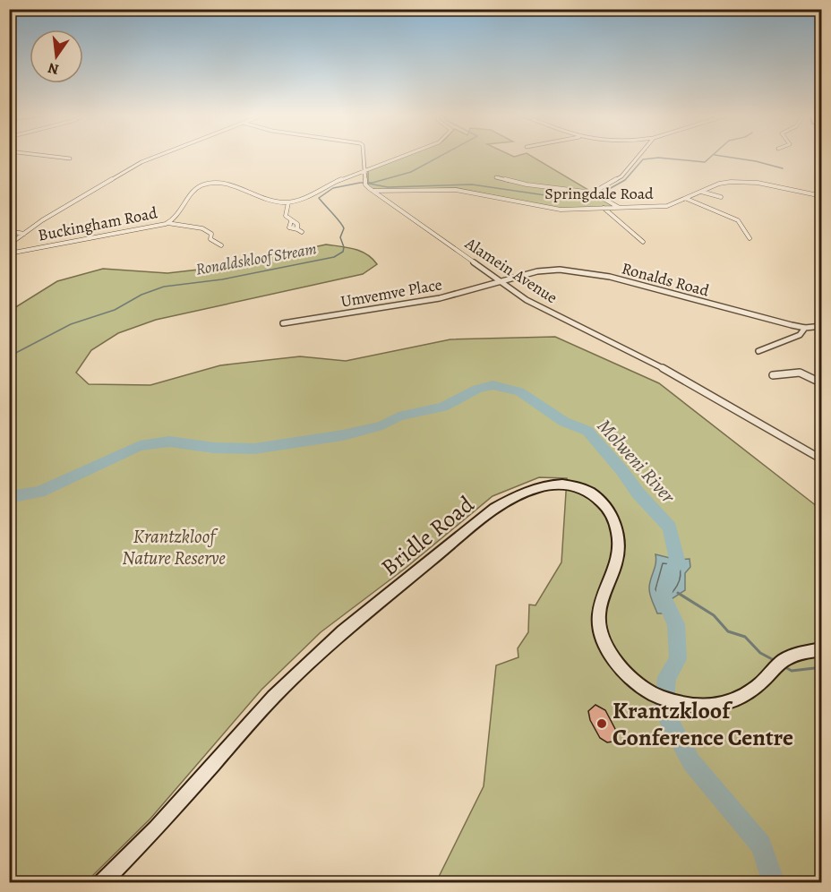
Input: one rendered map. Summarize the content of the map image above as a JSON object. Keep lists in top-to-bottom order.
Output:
{
  "streets": {
    "main road": ["Bridle Road"],
    "street": [
      "Springdale Road",
      "Buckingham Road",
      "Alamein Avenue",
      "Ronalds Road",
      "Umvemve Place"
    ]
  },
  "crossings": [
    ["Springdale Road", "Alamein Avenue"],
    ["Alamein Avenue", "Ronalds Road"],
    ["Alamein Avenue", "Umvemve Place"],
    ["Ronalds Road", "Umvemve Place"]
  ],
  "water": ["Ronaldskloof Stream", "Molweni River"],
  "parks": ["Krantzkloof Nature Reserve"],
  "places": ["Krantzkloof Conference Centre"],
  "north": "bottom"
}
